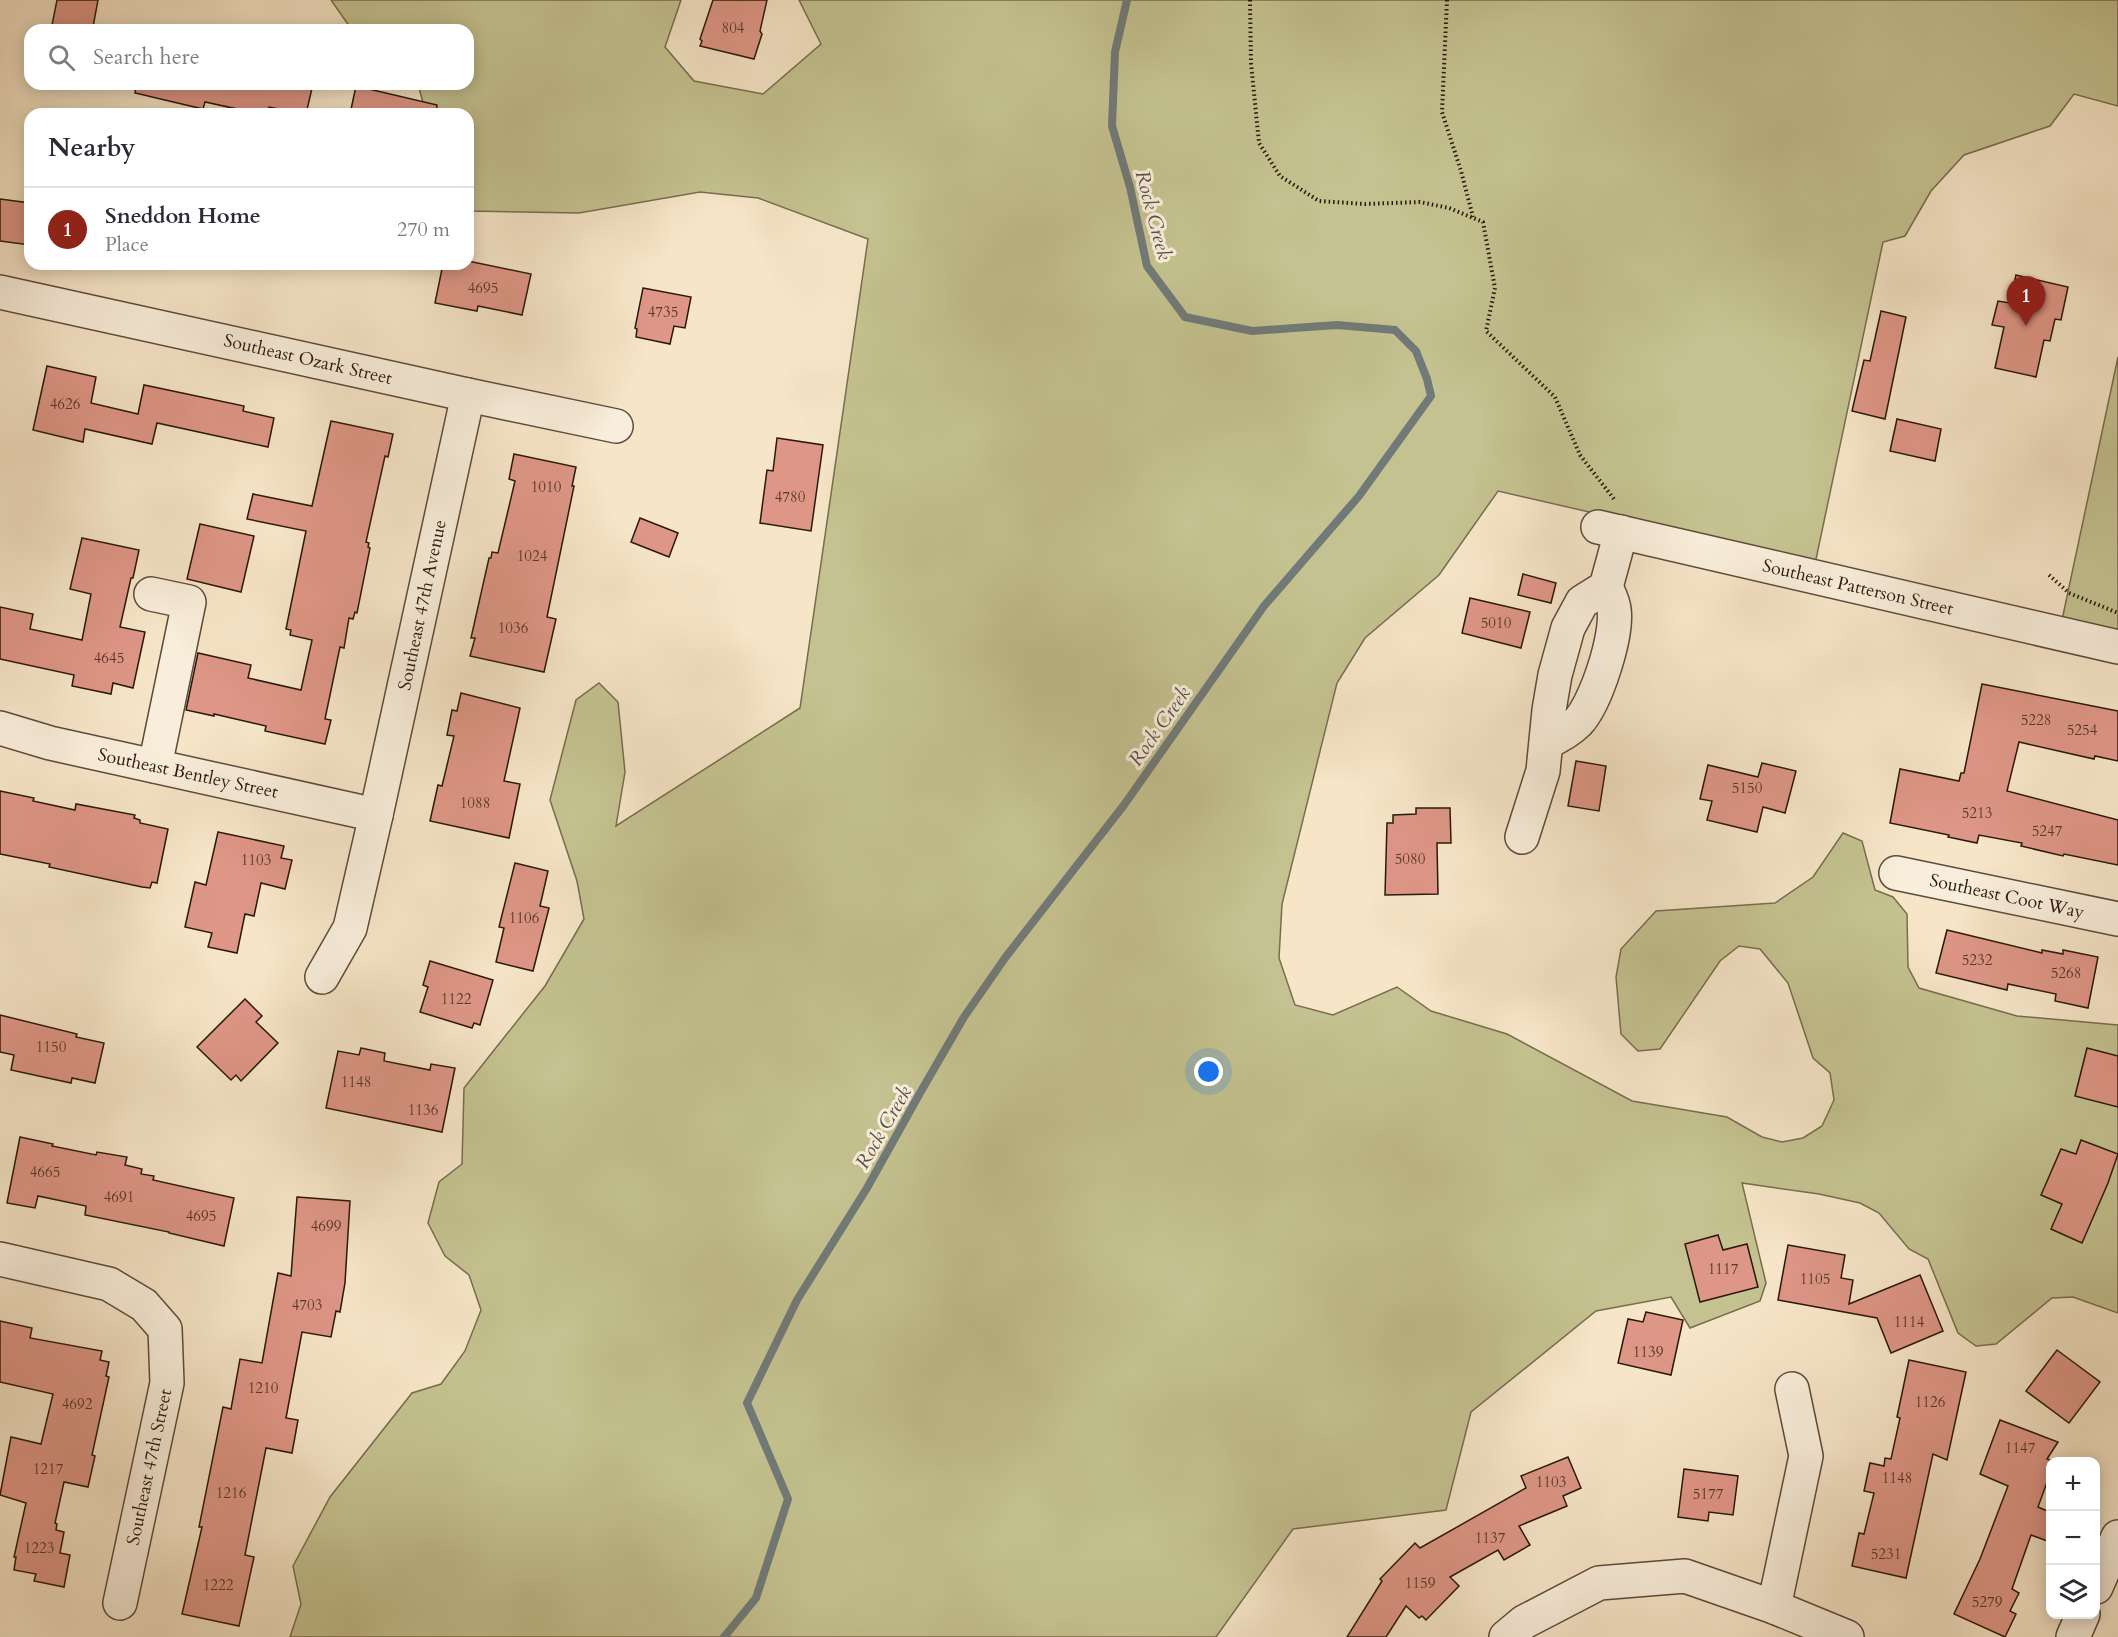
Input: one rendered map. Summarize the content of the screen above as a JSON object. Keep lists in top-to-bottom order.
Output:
{
  "streets": {
    "street": [
      "Southeast Ozark Street",
      "Southeast Patterson Street",
      "Southeast 47th Avenue",
      "Southeast Bentley Street",
      "Southeast Coot Way",
      "Southeast 47th Street"
    ]
  },
  "crossings": [
    ["Southeast Ozark Street", "Southeast 47th Avenue"],
    ["Southeast 47th Avenue", "Southeast Bentley Street"]
  ],
  "water": ["Rock Creek"],
  "house_numbers": [
    "804",
    "4695",
    "4735",
    "4626",
    "1010",
    "4780",
    "1024",
    "5010",
    "1036",
    "4645",
    "5228",
    "5254",
    "5150",
    "1088",
    "5213",
    "5247",
    "5080",
    "1103",
    "1106",
    "5232",
    "5268",
    "1122",
    "1150",
    "1148",
    "1136",
    "4665",
    "4691",
    "4695",
    "4699",
    "1117",
    "1105",
    "4703",
    "1114",
    "1139",
    "1210",
    "1126",
    "4692",
    "1147",
    "1217",
    "1148",
    "1103",
    "1216",
    "5177",
    "1137",
    "1223",
    "5231",
    "1159",
    "1222",
    "5279"
  ],
  "page": {
    "search": "Search here",
    "heading": "Nearby",
    "list": [
      {
        "mark": "1",
        "name": "Sneddon Home",
        "note": "Place",
        "value": "270 m"
      }
    ],
    "pins": "1",
    "map_buttons": ["+", "−"]
  }
}
